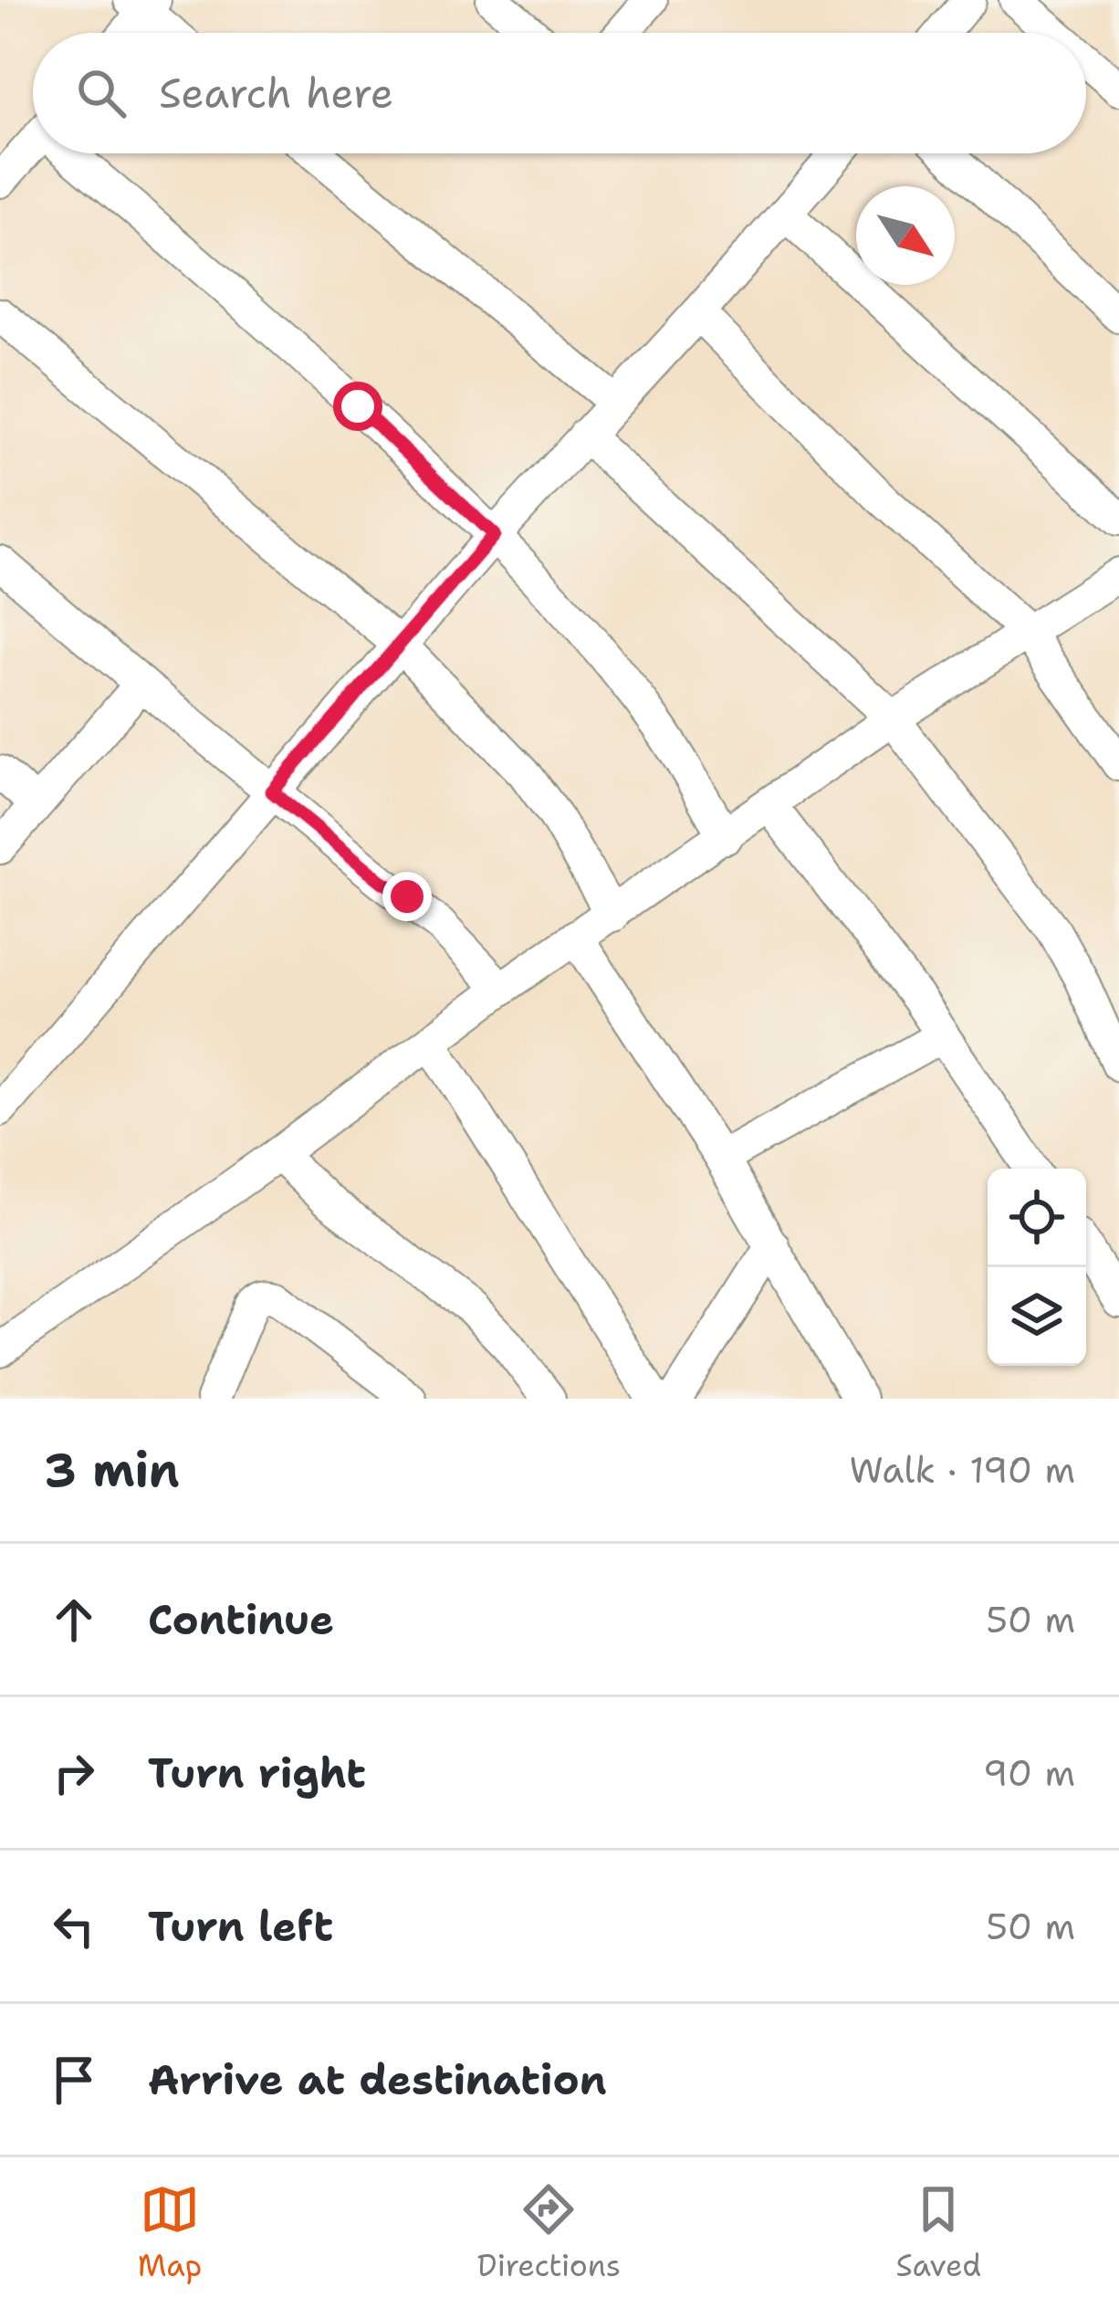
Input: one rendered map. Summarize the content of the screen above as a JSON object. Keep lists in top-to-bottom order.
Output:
{
  "north": "bottom right",
  "page": {
    "search": "Search here",
    "heading": ["3 min", "Walk · 190 m"],
    "list": [
      ["Continue", "50 m"],
      ["Turn right", "90 m"],
      ["Turn left", "50 m"],
      "Arrive at destination"
    ],
    "nav": ["Map", "Directions", "Saved"]
  }
}
